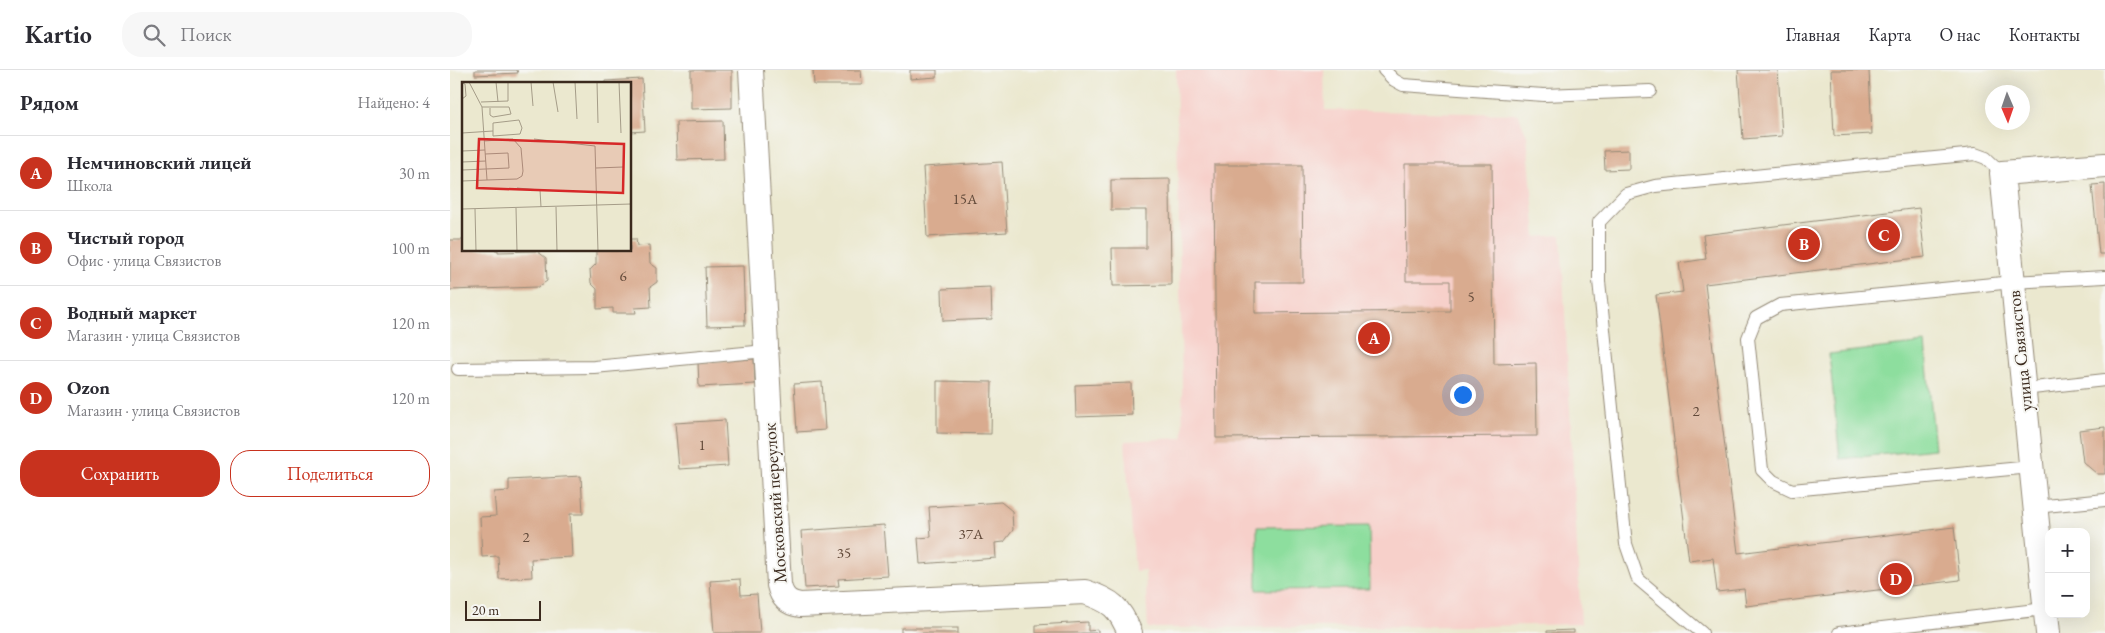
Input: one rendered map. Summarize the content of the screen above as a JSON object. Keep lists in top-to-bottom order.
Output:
{
  "streets": {
    "street": ["улица Связистов", "Московский переулок"]
  },
  "house_numbers": [
    "15А",
    "6",
    "5",
    "2",
    "1",
    "37А",
    "2",
    "35"
  ],
  "scale_bar": "20 m",
  "north": "bottom",
  "page": {
    "header": "Kartio",
    "search": "Поиск",
    "nav": [
      "Главная",
      "Карта",
      "О нас",
      "Контакты"
    ],
    "heading": ["Рядом", "Найдено: 4"],
    "list": [
      {
        "mark": "A",
        "name": "Немчиновский лицей",
        "note": "Школа",
        "value": "30 m"
      },
      {
        "mark": "B",
        "name": "Чистый город",
        "note": "Офис · улица Связистов",
        "value": "100 m"
      },
      {
        "mark": "C",
        "name": "Водный маркет",
        "note": "Магазин · улица Связистов",
        "value": "120 m"
      },
      {
        "mark": "D",
        "name": "Ozon",
        "note": "Магазин · улица Связистов",
        "value": "120 m"
      }
    ],
    "pins": [
      "C",
      "B",
      "A",
      "D"
    ],
    "buttons": ["Сохранить", "Поделиться"],
    "map_buttons": ["+", "−"],
    "scale": "20 m"
  }
}
